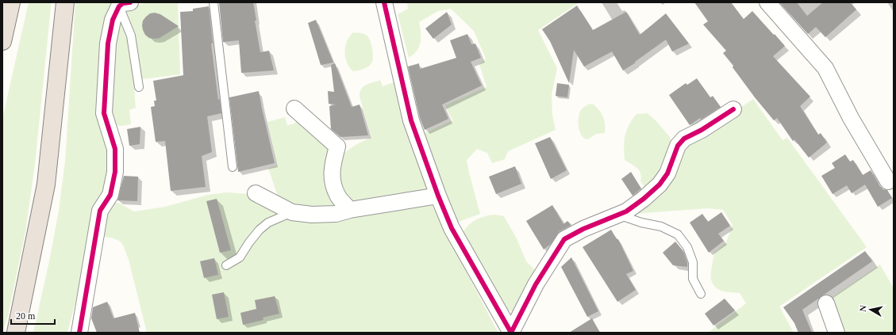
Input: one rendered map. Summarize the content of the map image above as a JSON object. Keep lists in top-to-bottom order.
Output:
{
  "scale_bar": "20 m",
  "north": "left"
}
